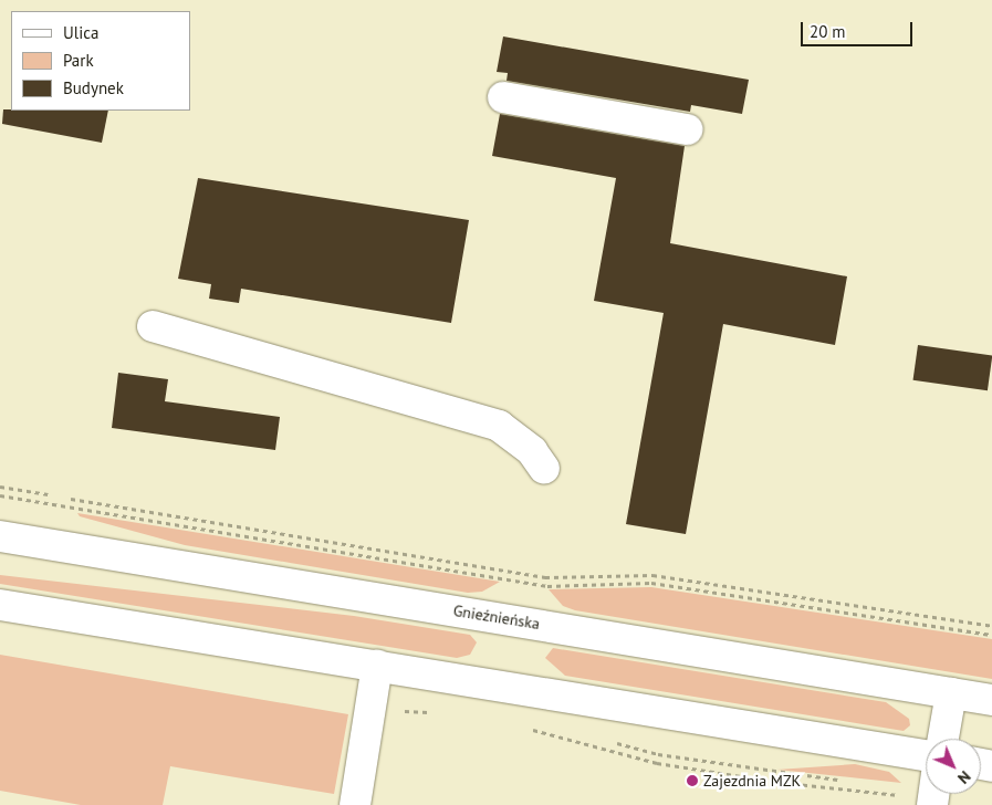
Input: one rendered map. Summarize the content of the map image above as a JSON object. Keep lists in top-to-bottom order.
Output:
{
  "streets": {
    "street": ["Gnieźnieńska"]
  },
  "places": ["Zajezdnia MZK"],
  "legend": ["Ulica", "Park", "Budynek"],
  "scale_bar": "20 m",
  "north": "bottom right"
}
